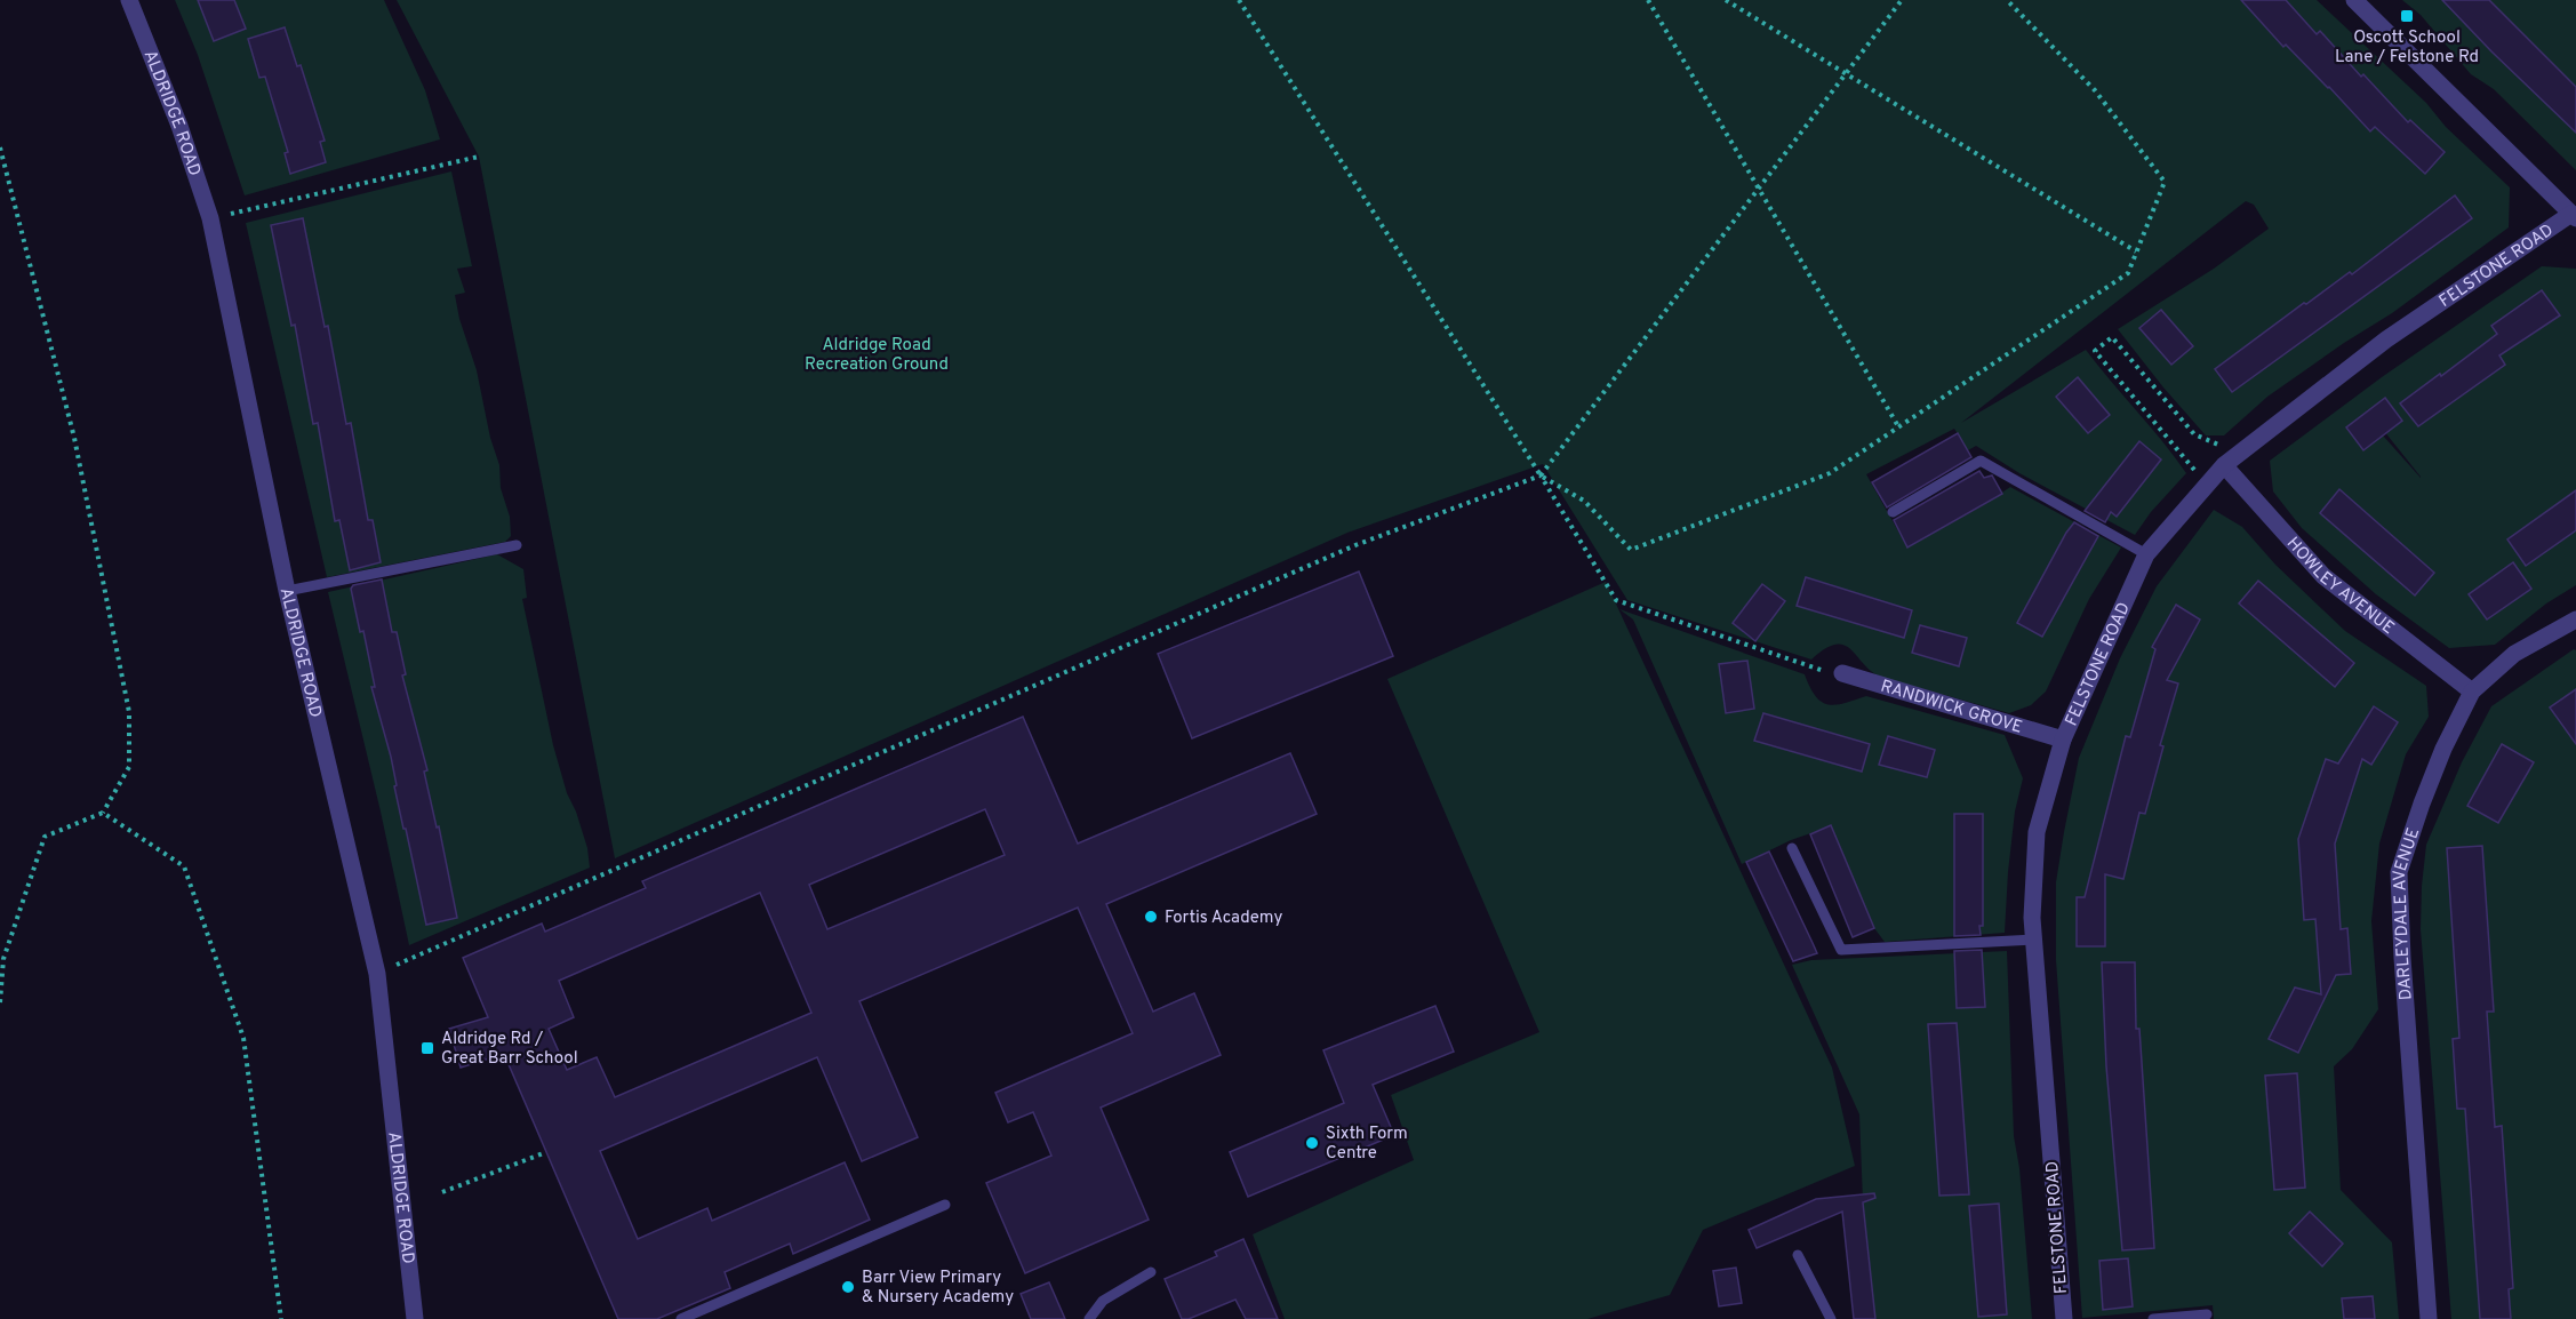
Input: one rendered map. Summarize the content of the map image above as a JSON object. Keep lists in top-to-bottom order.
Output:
{
  "streets": {
    "street": [
      "ALDRIDGE ROAD",
      "FELSTONE ROAD",
      "HOWLEY AVENUE",
      "RANDWICK GROVE",
      "DARLEYDALE AVENUE"
    ]
  },
  "crossings": [
    ["FELSTONE ROAD", "HOWLEY AVENUE"],
    ["FELSTONE ROAD", "RANDWICK GROVE"],
    ["HOWLEY AVENUE", "DARLEYDALE AVENUE"]
  ],
  "parks": ["Aldridge Road Recreation Ground"],
  "places": {
    "transit": ["Oscott School Lane / Felstone Rd", "Aldridge Rd / Great Barr School"],
    "other": ["Fortis Academy", "Sixth Form Centre", "Barr View Primary & Nursery Academy"]
  }
}
